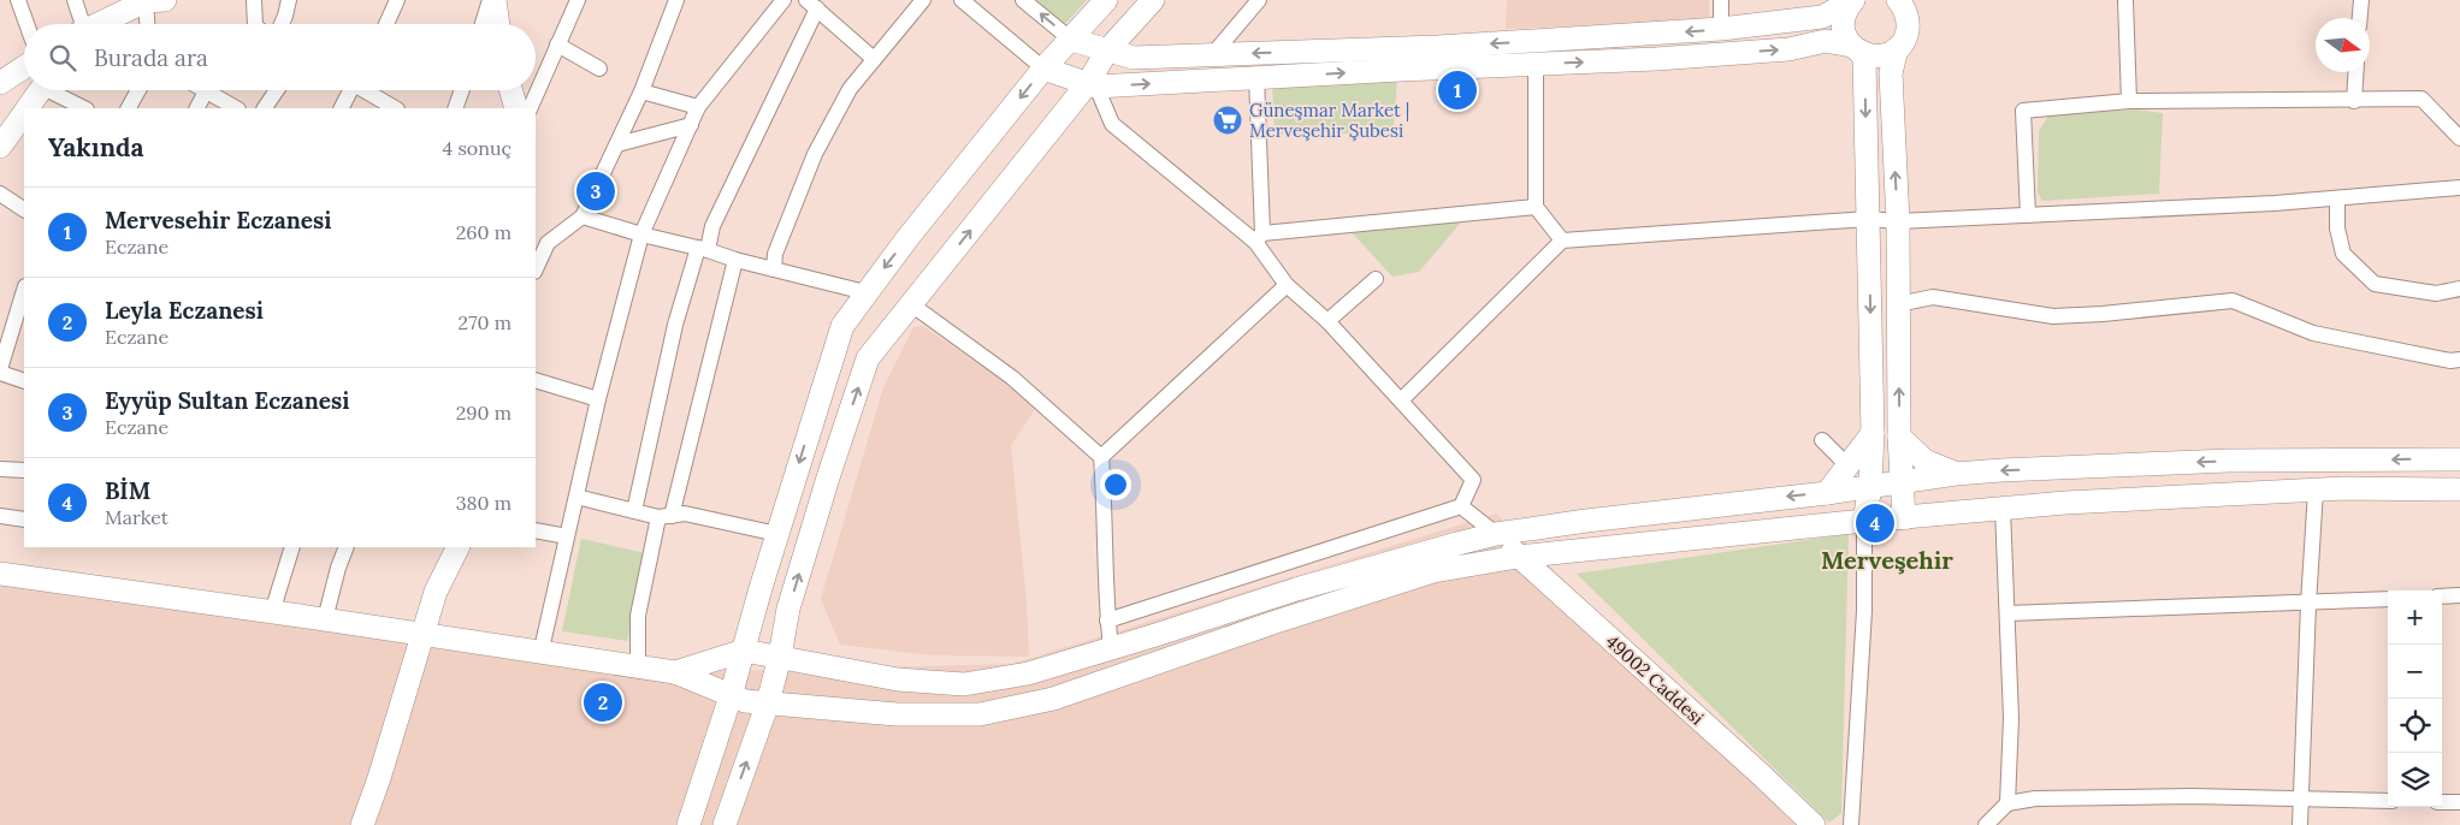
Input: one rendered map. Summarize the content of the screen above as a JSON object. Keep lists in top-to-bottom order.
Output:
{
  "streets": {
    "street": ["49002 Caddesi"]
  },
  "districts": ["Merveşehir"],
  "places": {
    "supermarket": ["Güneşmar Market | Merveşehir Şubesi"]
  },
  "north": "right",
  "page": {
    "search": "Burada ara",
    "pins": [
      "1",
      "3",
      "4",
      "2"
    ],
    "heading": ["Yakında", "4 sonuç"],
    "list": [
      {
        "mark": "1",
        "name": "Mervesehir Eczanesi",
        "note": "Eczane",
        "value": "260 m"
      },
      {
        "mark": "2",
        "name": "Leyla Eczanesi",
        "note": "Eczane",
        "value": "270 m"
      },
      {
        "mark": "3",
        "name": "Eyyüp Sultan Eczanesi",
        "note": "Eczane",
        "value": "290 m"
      },
      {
        "mark": "4",
        "name": "BİM",
        "note": "Market",
        "value": "380 m"
      }
    ],
    "map_buttons": ["+", "−"]
  }
}
